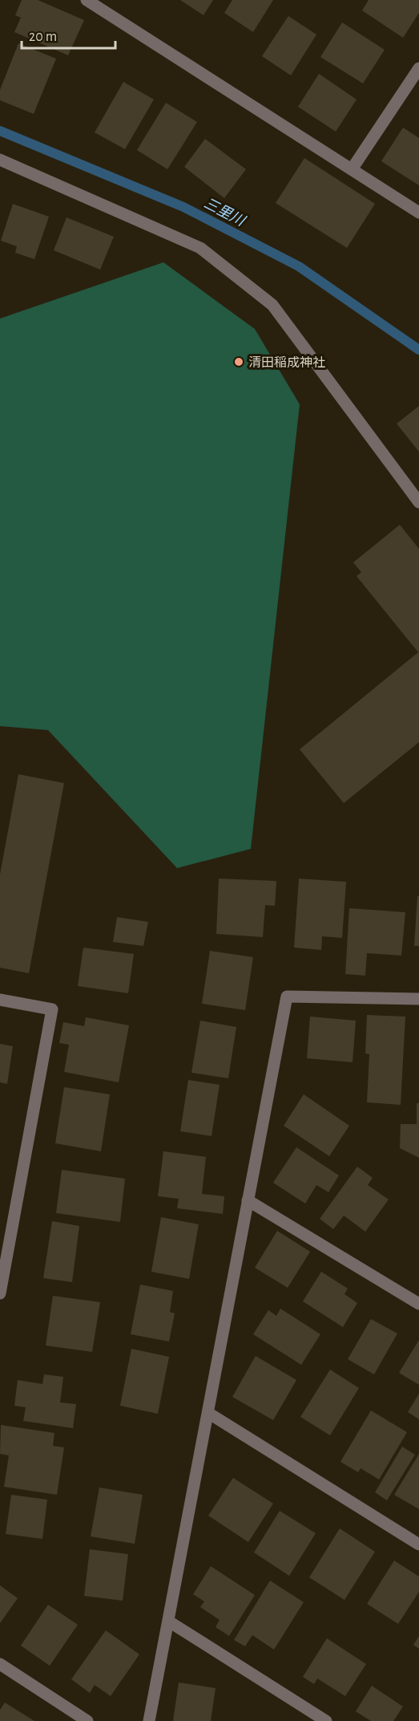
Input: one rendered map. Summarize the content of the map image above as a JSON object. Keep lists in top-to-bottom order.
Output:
{
  "water": ["三里川"],
  "places": ["清田稲成神社"],
  "scale_bar": "20 m"
}
